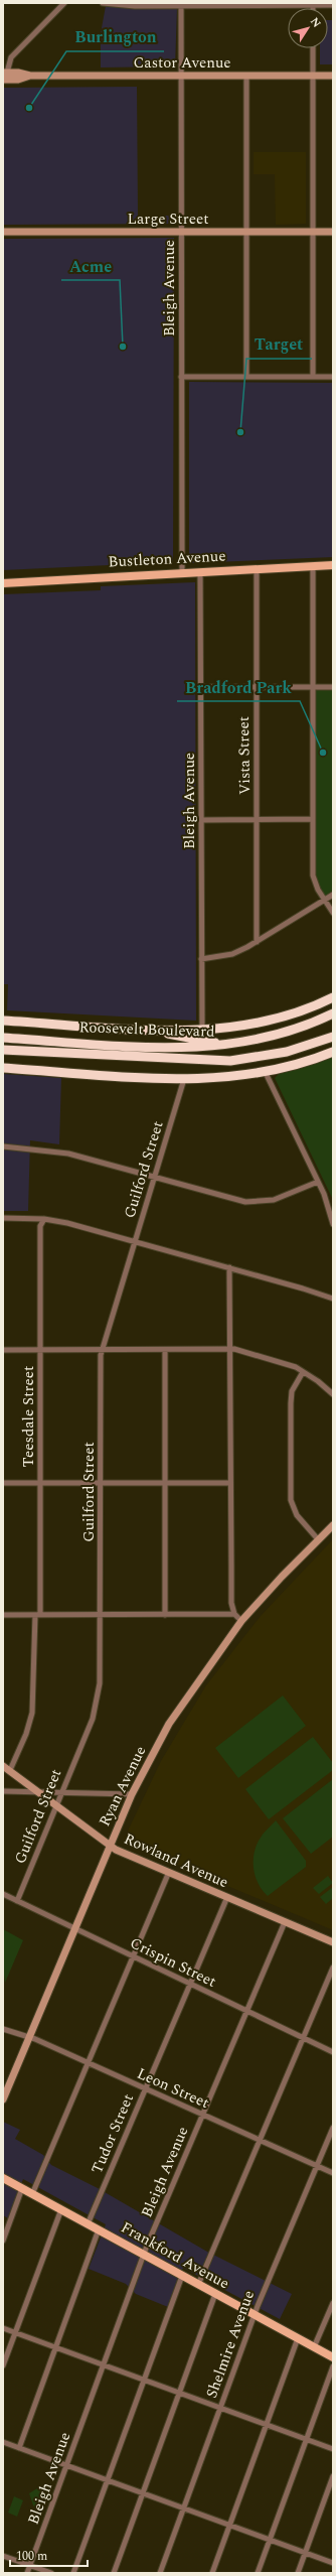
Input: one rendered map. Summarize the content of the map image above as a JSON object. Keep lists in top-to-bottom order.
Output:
{
  "streets": {
    "highway": ["Roosevelt Boulevard"],
    "main road": ["Bustleton Avenue", "Frankford Avenue"],
    "street": [
      "Castor Avenue",
      "Large Street",
      "Bleigh Avenue",
      "Vista Street",
      "Guilford Street",
      "Teesdale Street",
      "Ryan Avenue",
      "Rowland Avenue",
      "Crispin Street",
      "Leon Street",
      "Tudor Street",
      "Shelmire Avenue"
    ]
  },
  "crossings": [
    ["Castor Avenue", "Bleigh Avenue"],
    ["Large Street", "Bleigh Avenue"],
    ["Bleigh Avenue", "Bustleton Avenue"],
    ["Bleigh Avenue", "Roosevelt Boulevard"],
    ["Bleigh Avenue", "Rowland Avenue"],
    ["Bleigh Avenue", "Crispin Street"],
    ["Bleigh Avenue", "Leon Street"],
    ["Bleigh Avenue", "Frankford Avenue"],
    ["Bustleton Avenue", "Vista Street"],
    ["Guilford Street", "Rowland Avenue"],
    ["Guilford Street", "Crispin Street"],
    ["Teesdale Street", "Rowland Avenue"],
    ["Ryan Avenue", "Rowland Avenue"],
    ["Ryan Avenue", "Crispin Street"],
    ["Ryan Avenue", "Leon Street"],
    ["Rowland Avenue", "Tudor Street"],
    ["Crispin Street", "Tudor Street"],
    ["Leon Street", "Tudor Street"],
    ["Leon Street", "Shelmire Avenue"],
    ["Tudor Street", "Frankford Avenue"],
    ["Frankford Avenue", "Shelmire Avenue"]
  ],
  "places": [
    "Burlington",
    "Acme",
    "Target",
    "Bradford Park"
  ],
  "scale_bar": "100 m",
  "north": "top right"
}
